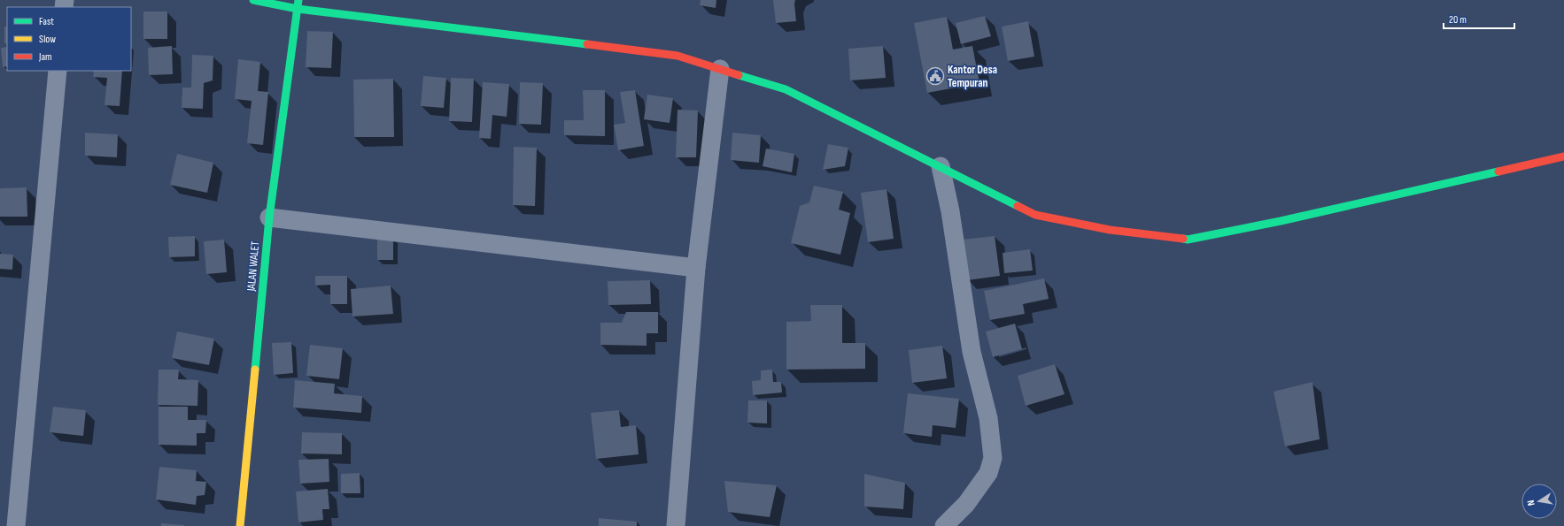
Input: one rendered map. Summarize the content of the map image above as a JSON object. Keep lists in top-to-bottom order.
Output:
{
  "streets": {
    "street": ["JALAN WALET"]
  },
  "places": {
    "public building": ["Kantor Desa Tempuran"]
  },
  "legend": ["Fast", "Slow", "Jam"],
  "scale_bar": "20 m",
  "north": "left"
}
